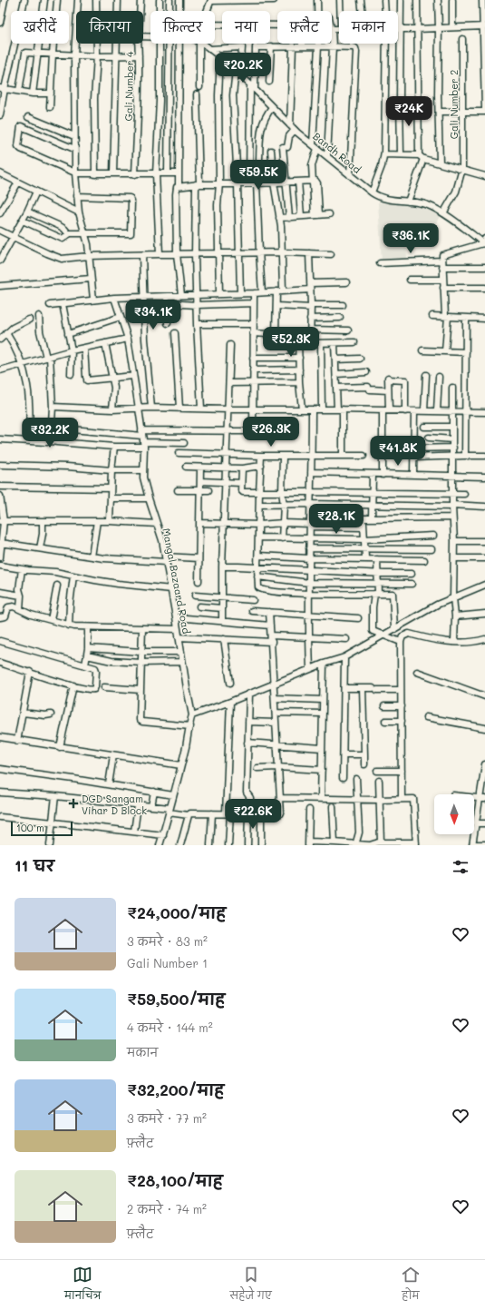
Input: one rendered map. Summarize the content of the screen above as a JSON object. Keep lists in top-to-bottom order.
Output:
{
  "streets": {
    "street": [
      "Gali Number 4",
      "Gali Number 2",
      "Bandh Road",
      "Mangal Bazaard Road"
    ]
  },
  "crossings": [
    ["Gali Number 2", "Bandh Road"]
  ],
  "places": {
    "health": ["DGD Sangam Vihar D Block"]
  },
  "scale_bar": "100 m",
  "north": "bottom",
  "page": {
    "chip": [
      "खरीदें",
      "किराया",
      "फ़िल्टर",
      "नया",
      "फ़्लैट",
      "मकान"
    ],
    "price": [
      "₹20.2K",
      "₹24K",
      "₹59.5K",
      "₹36.1K",
      "₹34.1K",
      "₹52.3K",
      "₹26.3K",
      "₹32.2K",
      "₹41.8K",
      "₹28.1K",
      "₹22.6K"
    ],
    "scale": "100 m",
    "heading": "11 घर",
    "list": [
      {
        "name": "₹24,000/माह",
        "note": "3 कमरे · 83 m² · Gali Number 1"
      },
      {
        "name": "₹59,500/माह",
        "note": "4 कमरे · 144 m² · मकान"
      },
      {
        "name": "₹32,200/माह",
        "note": "3 कमरे · 77 m² · फ़्लैट"
      },
      {
        "name": "₹28,100/माह",
        "note": "2 कमरे · 74 m² · फ़्लैट"
      }
    ],
    "tabs": ["मानचित्र", "सहेजे गए", "होम"]
  }
}
